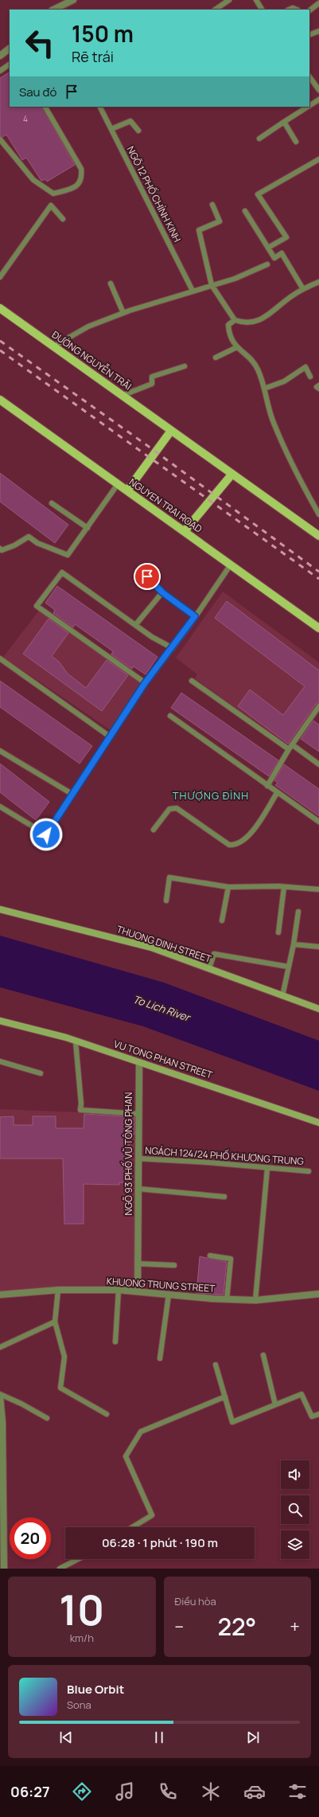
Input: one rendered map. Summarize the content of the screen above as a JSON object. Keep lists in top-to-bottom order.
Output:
{
  "streets": {
    "main road": [
      "ĐƯỜNG NGUYỄN TRÃI",
      "NGUYEN TRAI ROAD",
      "THUONG DINH STREET",
      "VU TONG PHAN STREET"
    ],
    "street": ["NGÕ 93 PHỐ VŨ TÔNG PHAN", "KHUONG TRUNG STREET"],
    "lane": ["NGÕ 12 PHỐ CHÍNH KINH", "NGÁCH 124/24 PHỐ KHƯƠNG TRUNG"]
  },
  "crossings": [
    ["VU TONG PHAN STREET", "NGÕ 93 PHỐ VŨ TÔNG PHAN"],
    ["NGÕ 93 PHỐ VŨ TÔNG PHAN", "NGÁCH 124/24 PHỐ KHƯƠNG TRUNG"],
    ["NGÕ 93 PHỐ VŨ TÔNG PHAN", "KHUONG TRUNG STREET"]
  ],
  "districts": ["THƯỢNG ĐÌNH"],
  "water": ["To Lich River"],
  "house_numbers": ["4"],
  "page": {
    "turn": ["150 m", "Rẽ trái"],
    "then": "Sau đó",
    "limit": "20",
    "trip": "06:28 · 1 phút · 190 m",
    "tile": [
      ["10", "km/h"],
      "Điều hòa"
    ],
    "heat": ["−", "22°", "+"],
    "song": ["Blue Orbit", "Sona"],
    "tabs": "06:27"
  }
}
